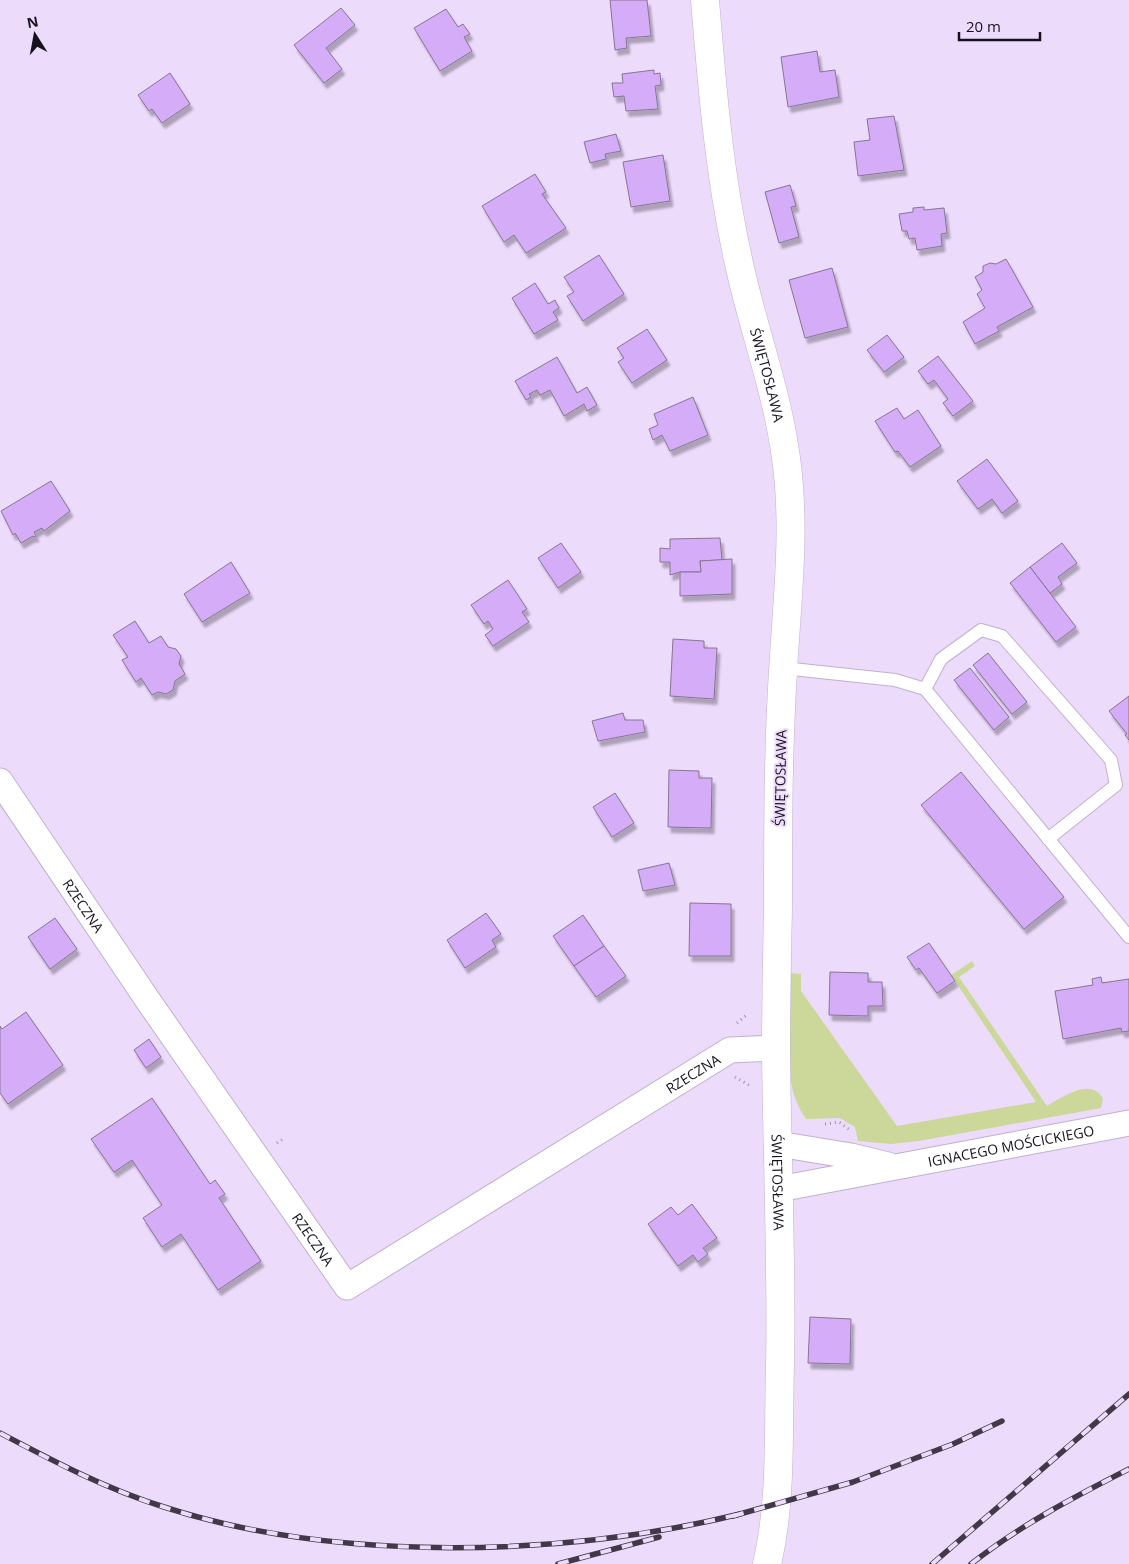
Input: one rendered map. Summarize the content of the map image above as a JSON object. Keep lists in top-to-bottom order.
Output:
{
  "streets": {
    "street": ["ŚWIĘTOSŁAWA", "RZECZNA", "IGNACEGO MOŚCICKIEGO"]
  },
  "crossings": [
    ["ŚWIĘTOSŁAWA", "RZECZNA"],
    ["ŚWIĘTOSŁAWA", "IGNACEGO MOŚCICKIEGO"]
  ],
  "scale_bar": "20 m",
  "north": "top"
}
